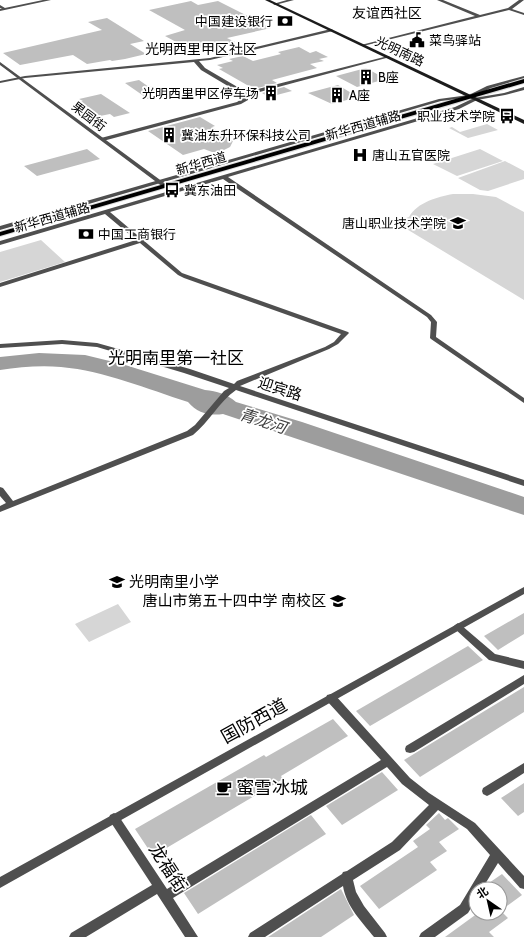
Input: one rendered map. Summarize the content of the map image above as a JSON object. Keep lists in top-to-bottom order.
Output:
{
  "streets": {
    "main road": ["光明南路", "新华西道"],
    "street": [
      "果园街",
      "新华西道辅路",
      "迎宾路",
      "国防西道",
      "龙福街"
    ]
  },
  "crossings": [
    ["光明南路", "新华西道辅路"],
    ["光明南路", "新华西道"],
    ["果园街", "新华西道辅路"],
    ["果园街", "新华西道"],
    ["新华西道辅路", "新华西道"],
    ["国防西道", "龙福街"]
  ],
  "districts": ["友谊西社区", "光明西里甲区社区", "光明南里第一社区"],
  "water": ["青龙河"],
  "places": {
    "bank": ["中国建设银行", "中国工商银行"],
    "public building": ["菜鸟驿站"],
    "building": [
      "B座",
      "光明西里甲区停车场",
      "A座",
      "冀油东升环保科技公司"
    ],
    "bus stop": ["职业技术学院", "冀东油田"],
    "hospital": ["唐山五官医院"],
    "school or university": ["唐山职业技术学院", "光明南里小学", "唐山市第五十四中学 南校区"],
    "cafe": ["蜜雪冰城"]
  },
  "north": "top left"
}
